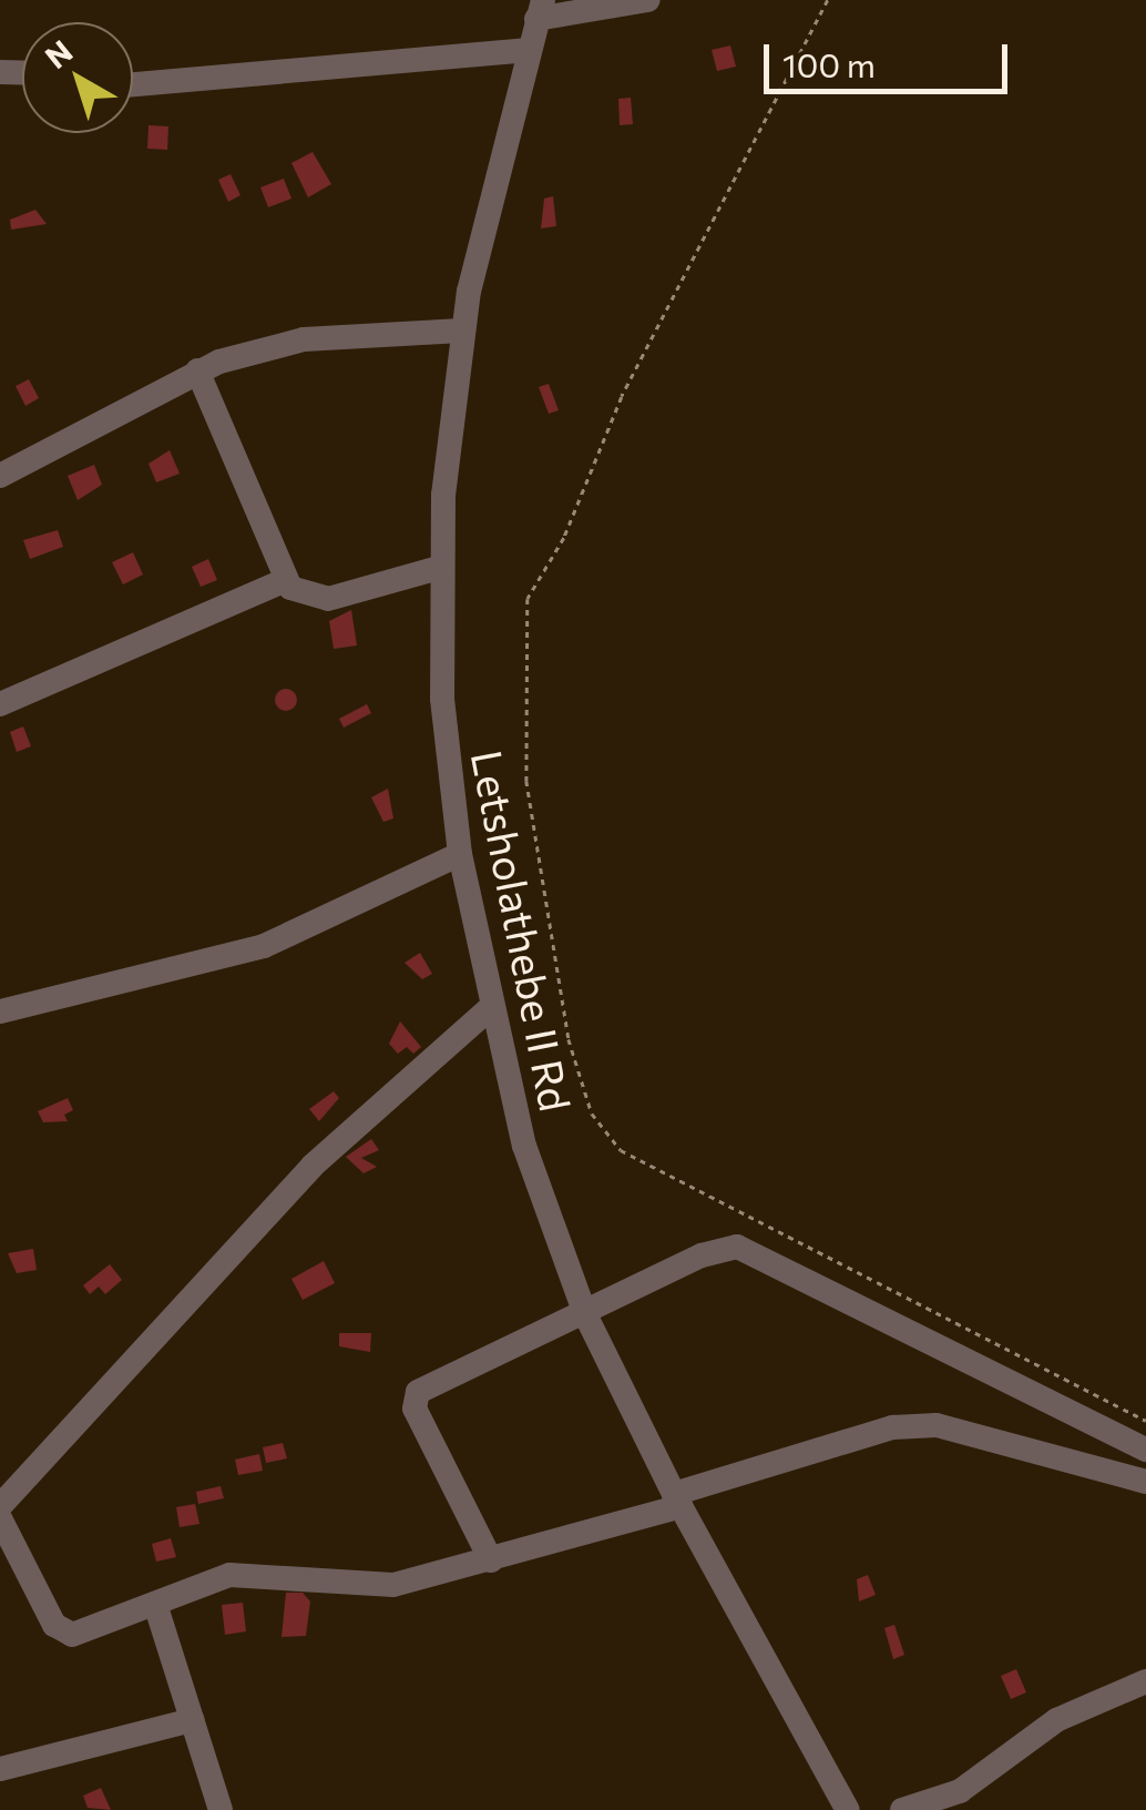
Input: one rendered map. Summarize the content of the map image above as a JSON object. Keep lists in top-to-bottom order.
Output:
{
  "streets": {
    "street": ["Letsholathebe II Rd"]
  },
  "scale_bar": "100 m",
  "north": "top left"
}
